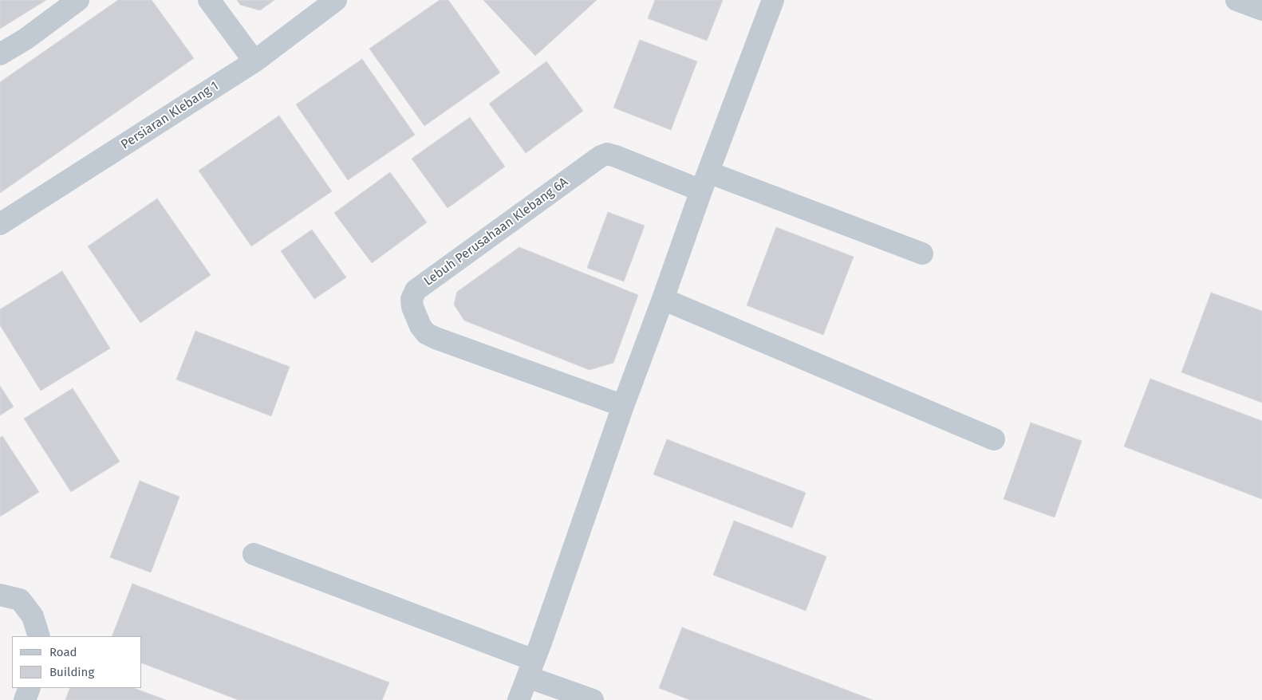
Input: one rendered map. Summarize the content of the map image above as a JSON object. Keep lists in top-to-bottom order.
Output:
{
  "streets": {
    "street": ["Persiaran Klebang 1", "Lebuh Perusahaan Klebang 6A"]
  },
  "legend": ["Road", "Building"]
}
